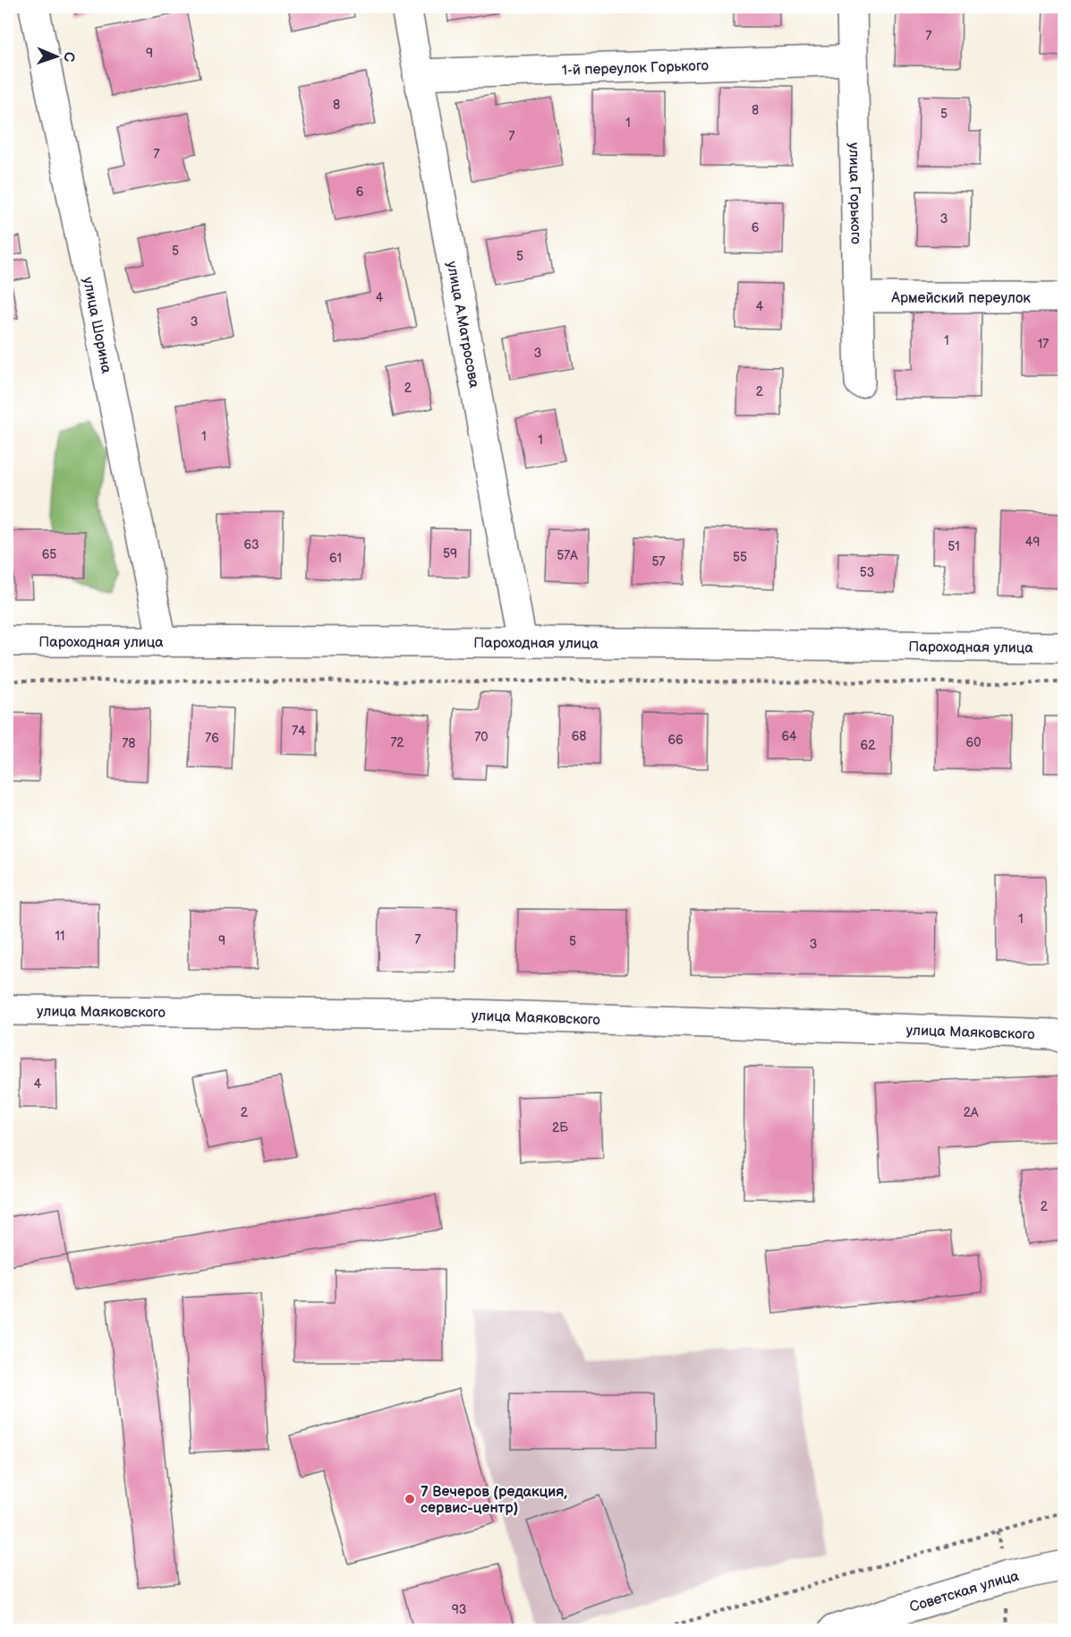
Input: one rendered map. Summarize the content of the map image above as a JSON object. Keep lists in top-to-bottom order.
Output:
{
  "streets": {
    "street": [
      "1-й переулок Горького",
      "улица Горького",
      "Армейский переулок",
      "улица Шорина",
      "улица А.Матросова",
      "Пароходная улица",
      "улица Маяковского",
      "Советская улица"
    ]
  },
  "crossings": [
    ["1-й переулок Горького", "улица Горького"],
    ["1-й переулок Горького", "улица А.Матросова"],
    ["улица Горького", "Армейский переулок"],
    ["улица Шорина", "Пароходная улица"],
    ["улица А.Матросова", "Пароходная улица"]
  ],
  "places": ["7 Вечеров (редакция, сервис-центр)"],
  "house_numbers": [
    "7",
    "9",
    "8",
    "8",
    "5",
    "1",
    "7",
    "7",
    "6",
    "3",
    "6",
    "5",
    "5",
    "4",
    "4",
    "3",
    "1",
    "17",
    "3",
    "2",
    "2",
    "1",
    "1",
    "49",
    "63",
    "51",
    "59",
    "65",
    "57А",
    "55",
    "61",
    "57",
    "53",
    "74",
    "68",
    "64",
    "70",
    "76",
    "66",
    "72",
    "60",
    "78",
    "62",
    "1",
    "11",
    "7",
    "9",
    "5",
    "3",
    "4",
    "2",
    "2А",
    "2Б",
    "2",
    "93"
  ],
  "north": "right"
}
